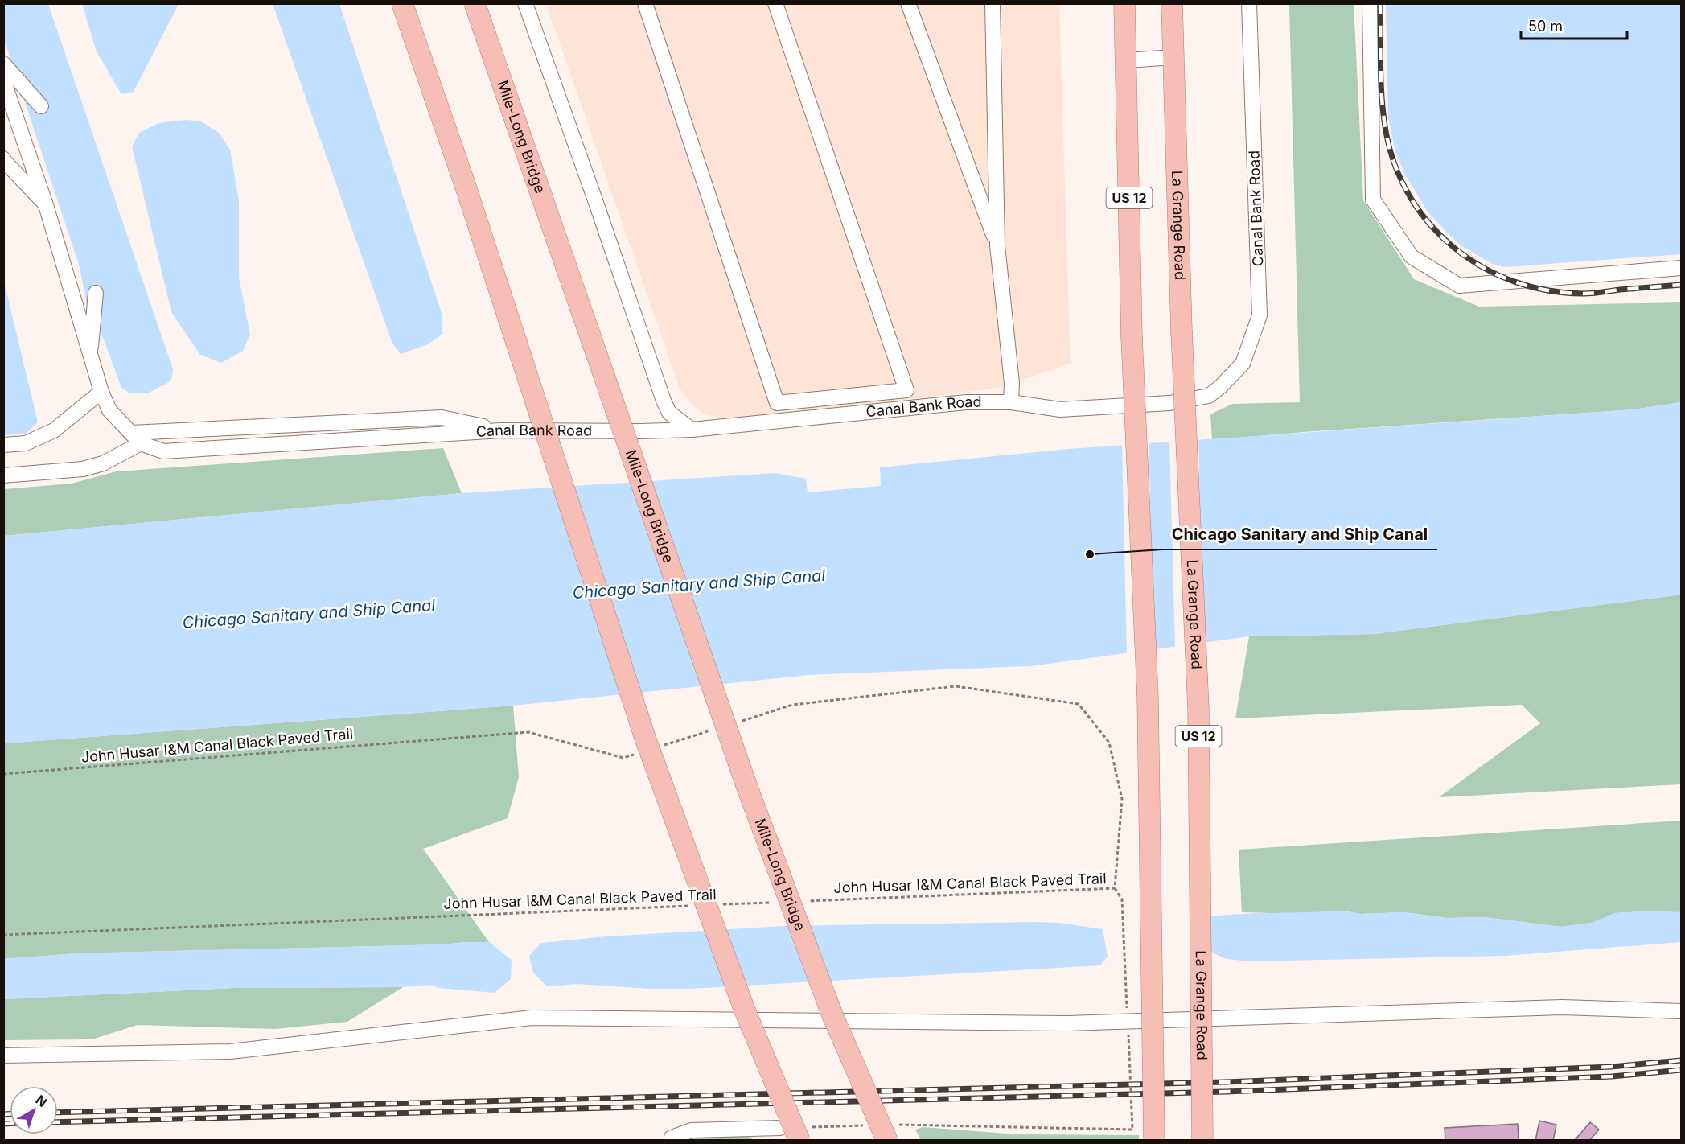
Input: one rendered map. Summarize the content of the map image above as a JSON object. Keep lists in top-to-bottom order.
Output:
{
  "streets": {
    "highway": ["Mile-Long Bridge", "US 12", "La Grange Road"],
    "lane": ["Canal Bank Road"],
    "path": ["John Husar I&M Canal Black Paved Trail"]
  },
  "water": ["Chicago Sanitary and Ship Canal"],
  "places": ["Chicago Sanitary and Ship Canal"],
  "scale_bar": "50 m",
  "north": "top right"
}
